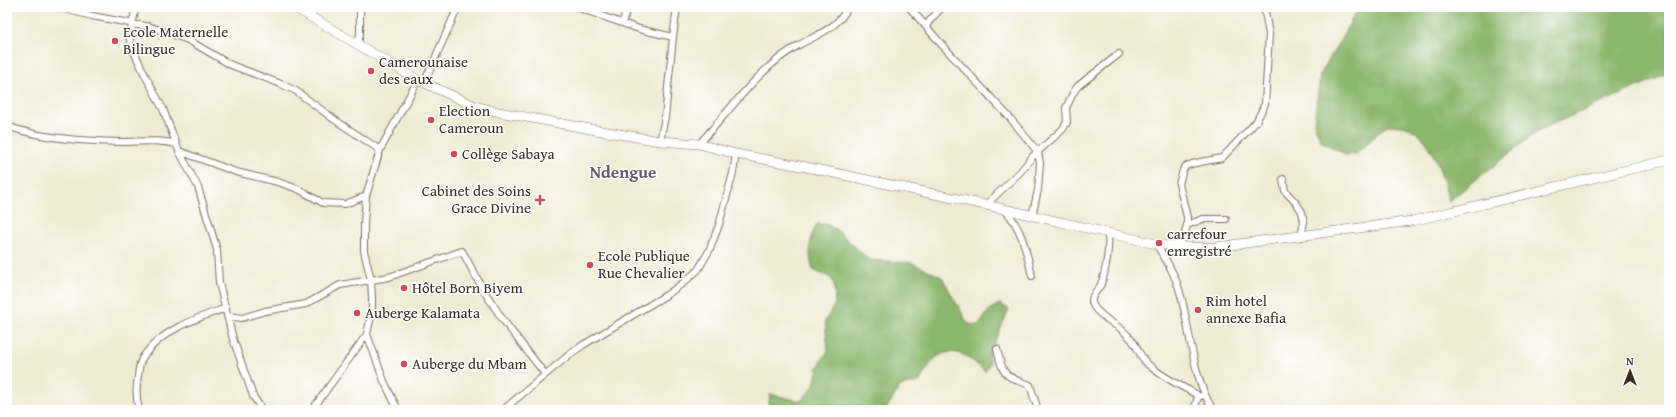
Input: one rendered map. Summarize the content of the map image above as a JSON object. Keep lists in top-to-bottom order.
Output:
{
  "districts": ["Ndengue"],
  "places": {
    "other": [
      "Ecole Maternelle Bilingue",
      "Camerounaise des eaux",
      "Election Cameroun",
      "Collège Sabaya",
      "carrefour enregistré",
      "Ecole Publique Rue Chevalier",
      "Hôtel Born Biyem",
      "Rim hotel annexe Bafia",
      "Auberge Kalamata",
      "Auberge du Mbam"
    ],
    "health": ["Cabinet des Soins Grace Divine"]
  },
  "north": "top"
}
